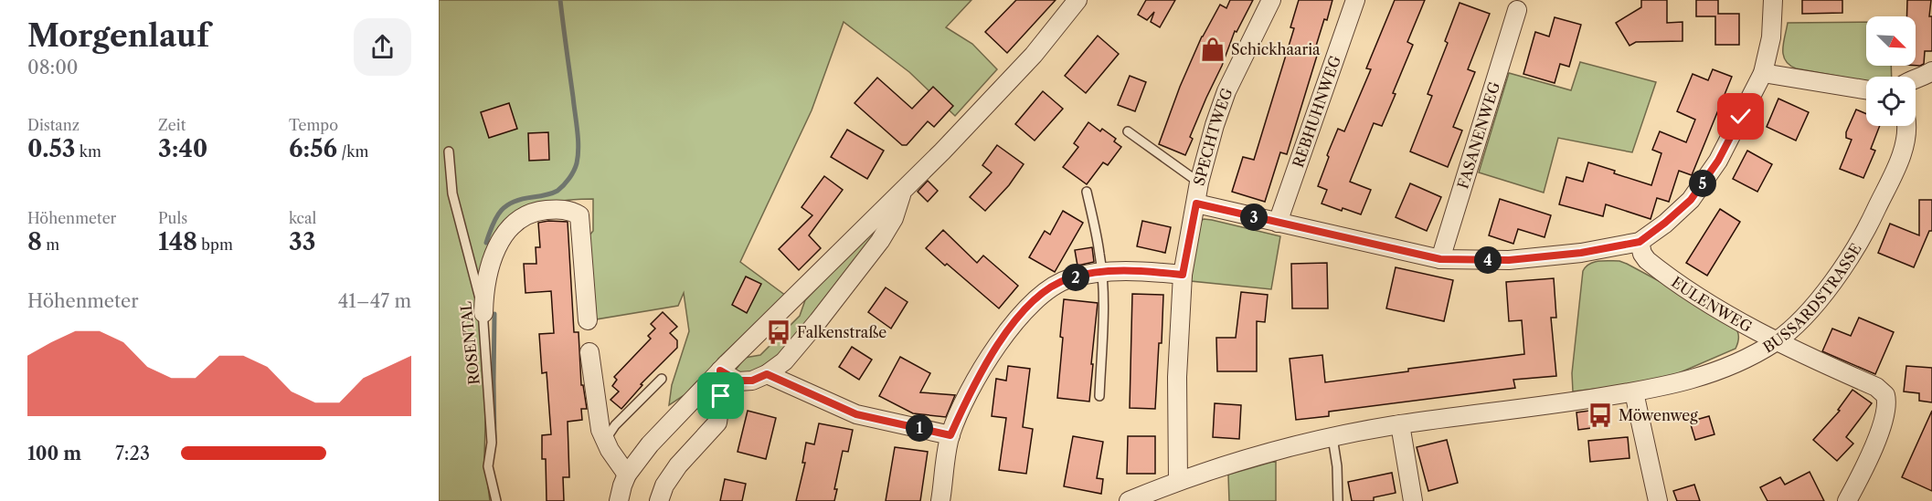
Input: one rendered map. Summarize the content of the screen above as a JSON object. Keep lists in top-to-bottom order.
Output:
{
  "streets": {
    "street": [
      "REBHUHNWEG",
      "FASANENWEG",
      "SPECHTWEG",
      "BUSSARDSTRASSE",
      "EULENWEG"
    ],
    "lane": ["ROSENTAL"]
  },
  "crossings": [
    ["SPECHTWEG", "BUSSARDSTRASSE"],
    ["BUSSARDSTRASSE", "EULENWEG"]
  ],
  "places": {
    "shop": ["Schickhaaria"],
    "bus stop": ["Falkenstraße", "Möwenweg"]
  },
  "north": "bottom right",
  "page": {
    "heading": ["Morgenlauf", "08:00"],
    "stats": [
      ["Distanz", "0.53 km"],
      ["Zeit", "3:40"],
      ["Tempo", "6:56 /km"],
      ["Höhenmeter", "8 m"],
      ["Puls", "148 bpm"],
      ["kcal", "33"]
    ],
    "pins": [
      "5",
      "3",
      "4",
      "2",
      "1"
    ],
    "chart": ["Höhenmeter", "41–47 m"],
    "list": [
      {
        "name": "100 m",
        "note": "7:23"
      }
    ]
  }
}
